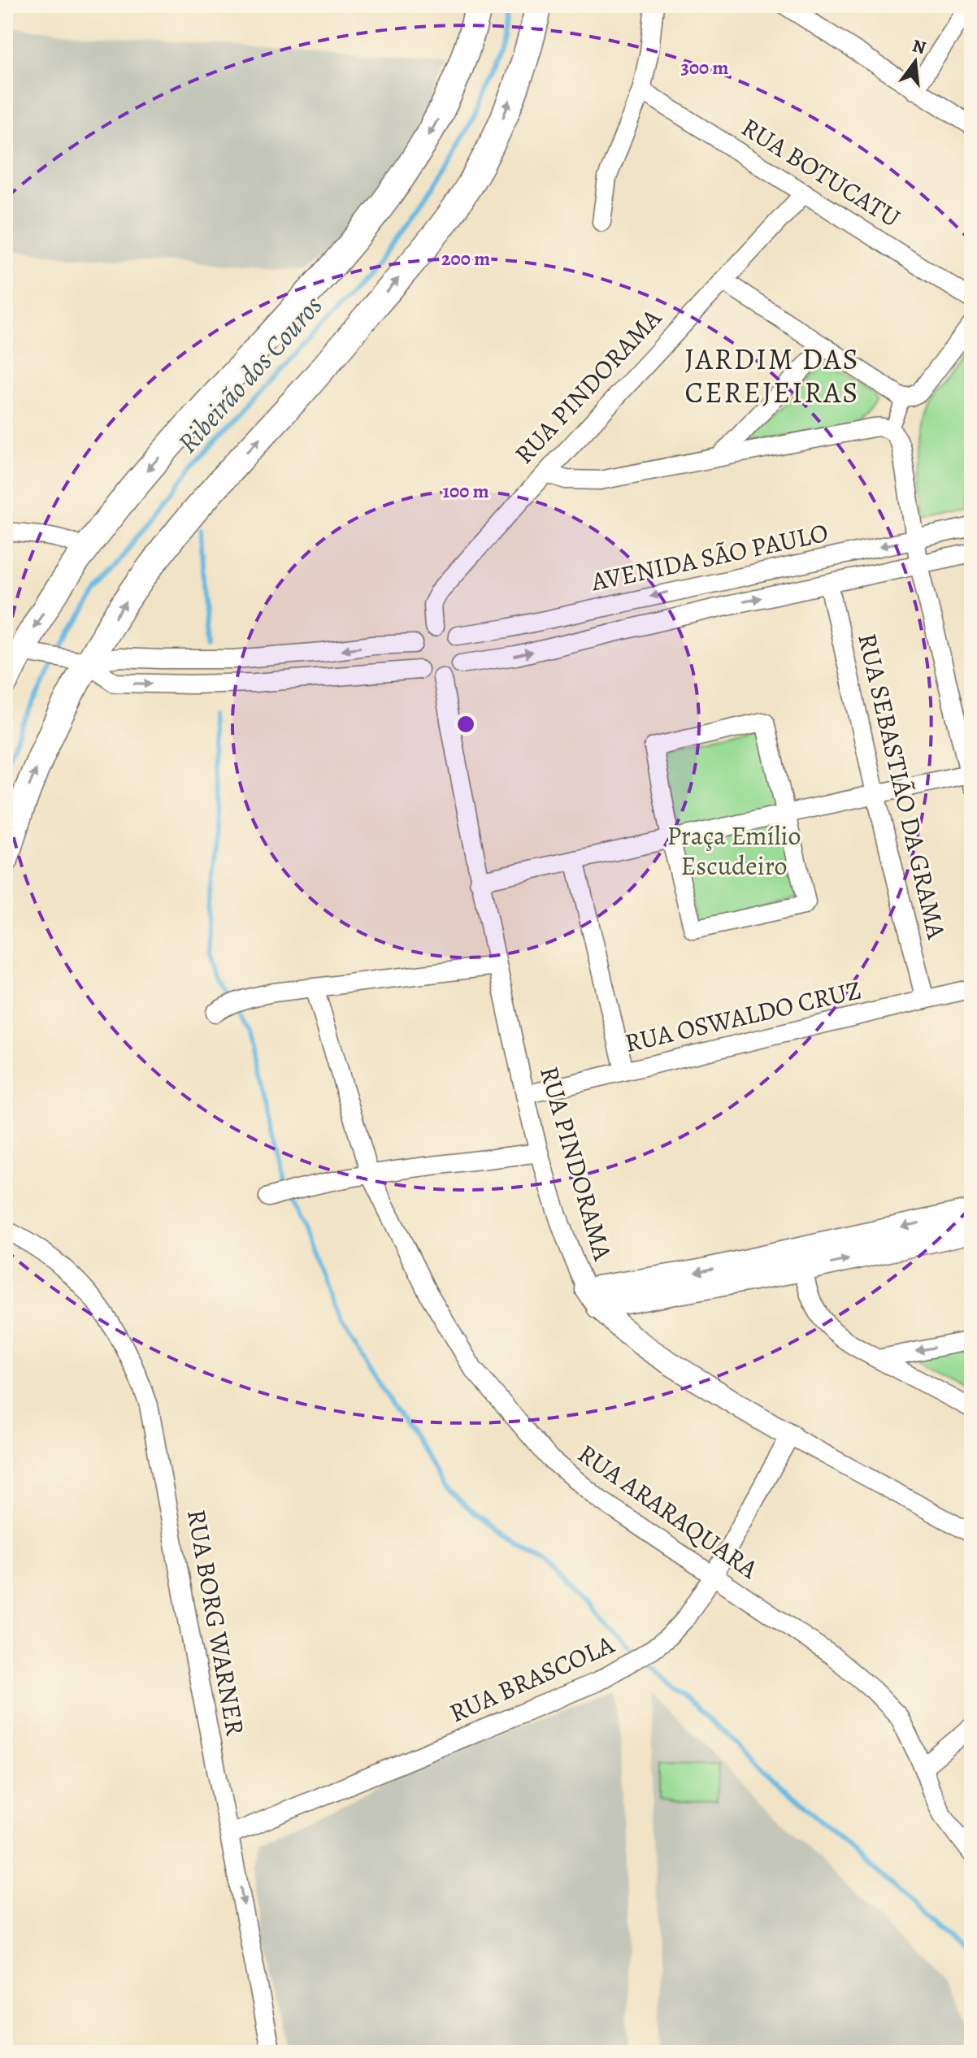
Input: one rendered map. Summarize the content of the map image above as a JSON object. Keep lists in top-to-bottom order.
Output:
{
  "streets": {
    "street": [
      "RUA BOTUCATU",
      "RUA PINDORAMA",
      "AVENIDA SÃO PAULO",
      "RUA SEBASTIÃO DA GRAMA",
      "RUA OSWALDO CRUZ",
      "RUA ARARAQUARA",
      "RUA BORG WARNER",
      "RUA BRASCOLA"
    ]
  },
  "crossings": [
    ["RUA BOTUCATU", "RUA PINDORAMA"],
    ["RUA PINDORAMA", "AVENIDA SÃO PAULO"],
    ["RUA PINDORAMA", "RUA OSWALDO CRUZ"],
    ["RUA PINDORAMA", "RUA BRASCOLA"],
    ["AVENIDA SÃO PAULO", "RUA SEBASTIÃO DA GRAMA"],
    ["RUA SEBASTIÃO DA GRAMA", "RUA OSWALDO CRUZ"],
    ["RUA ARARAQUARA", "RUA BRASCOLA"],
    ["RUA BORG WARNER", "RUA BRASCOLA"]
  ],
  "districts": ["JARDIM DAS CEREJEIRAS"],
  "water": ["Ribeirão dos Couros"],
  "parks": ["Praça Emílio Escudeiro"],
  "north": "top",
  "rings": ["300 m", "200 m", "100 m"]
}
